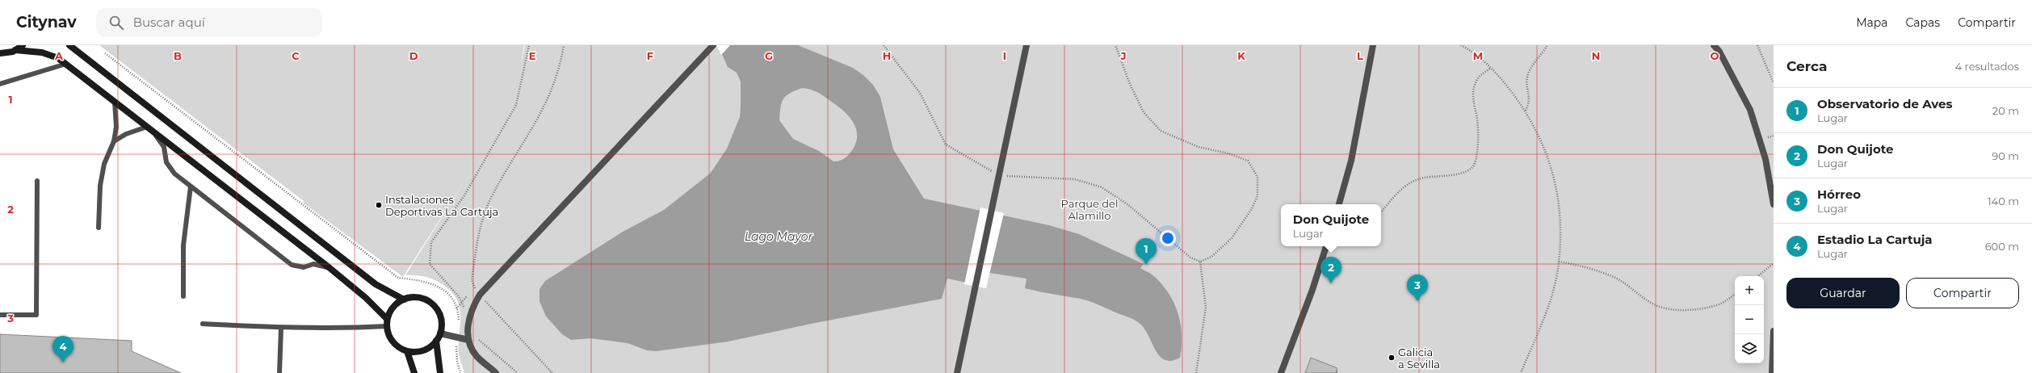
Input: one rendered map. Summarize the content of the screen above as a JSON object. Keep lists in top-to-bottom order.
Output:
{
  "water": ["Lago Mayor"],
  "parks": ["Parque del Alamillo"],
  "places": ["Instalaciones Deportivas La Cartuja", "Galicia a Sevilla"],
  "page": {
    "header": "Citynav",
    "search": "Buscar aquí",
    "nav": ["Mapa", "Capas", "Compartir"],
    "heading": ["Cerca", "4 resultados"],
    "list": [
      {
        "mark": "1",
        "name": "Observatorio de Aves",
        "note": "Lugar",
        "value": "20 m"
      },
      {
        "mark": "2",
        "name": "Don Quijote",
        "note": "Lugar",
        "value": "90 m"
      },
      {
        "mark": "3",
        "name": "Hórreo",
        "note": "Lugar",
        "value": "140 m"
      },
      {
        "mark": "4",
        "name": "Estadio La Cartuja",
        "note": "Lugar",
        "value": "600 m"
      }
    ],
    "popup": ["Don Quijote", "Lugar"],
    "pins": [
      "1",
      "2",
      "3",
      "4"
    ],
    "buttons": ["Guardar", "Compartir"],
    "map_buttons": ["+", "−"]
  },
  "grid": {
    "columns": [
      "A",
      "B",
      "C",
      "D",
      "E",
      "F",
      "G",
      "H",
      "I",
      "J",
      "K",
      "L",
      "M",
      "N",
      "O"
    ],
    "rows": ["1", "2", "3"]
  }
}
